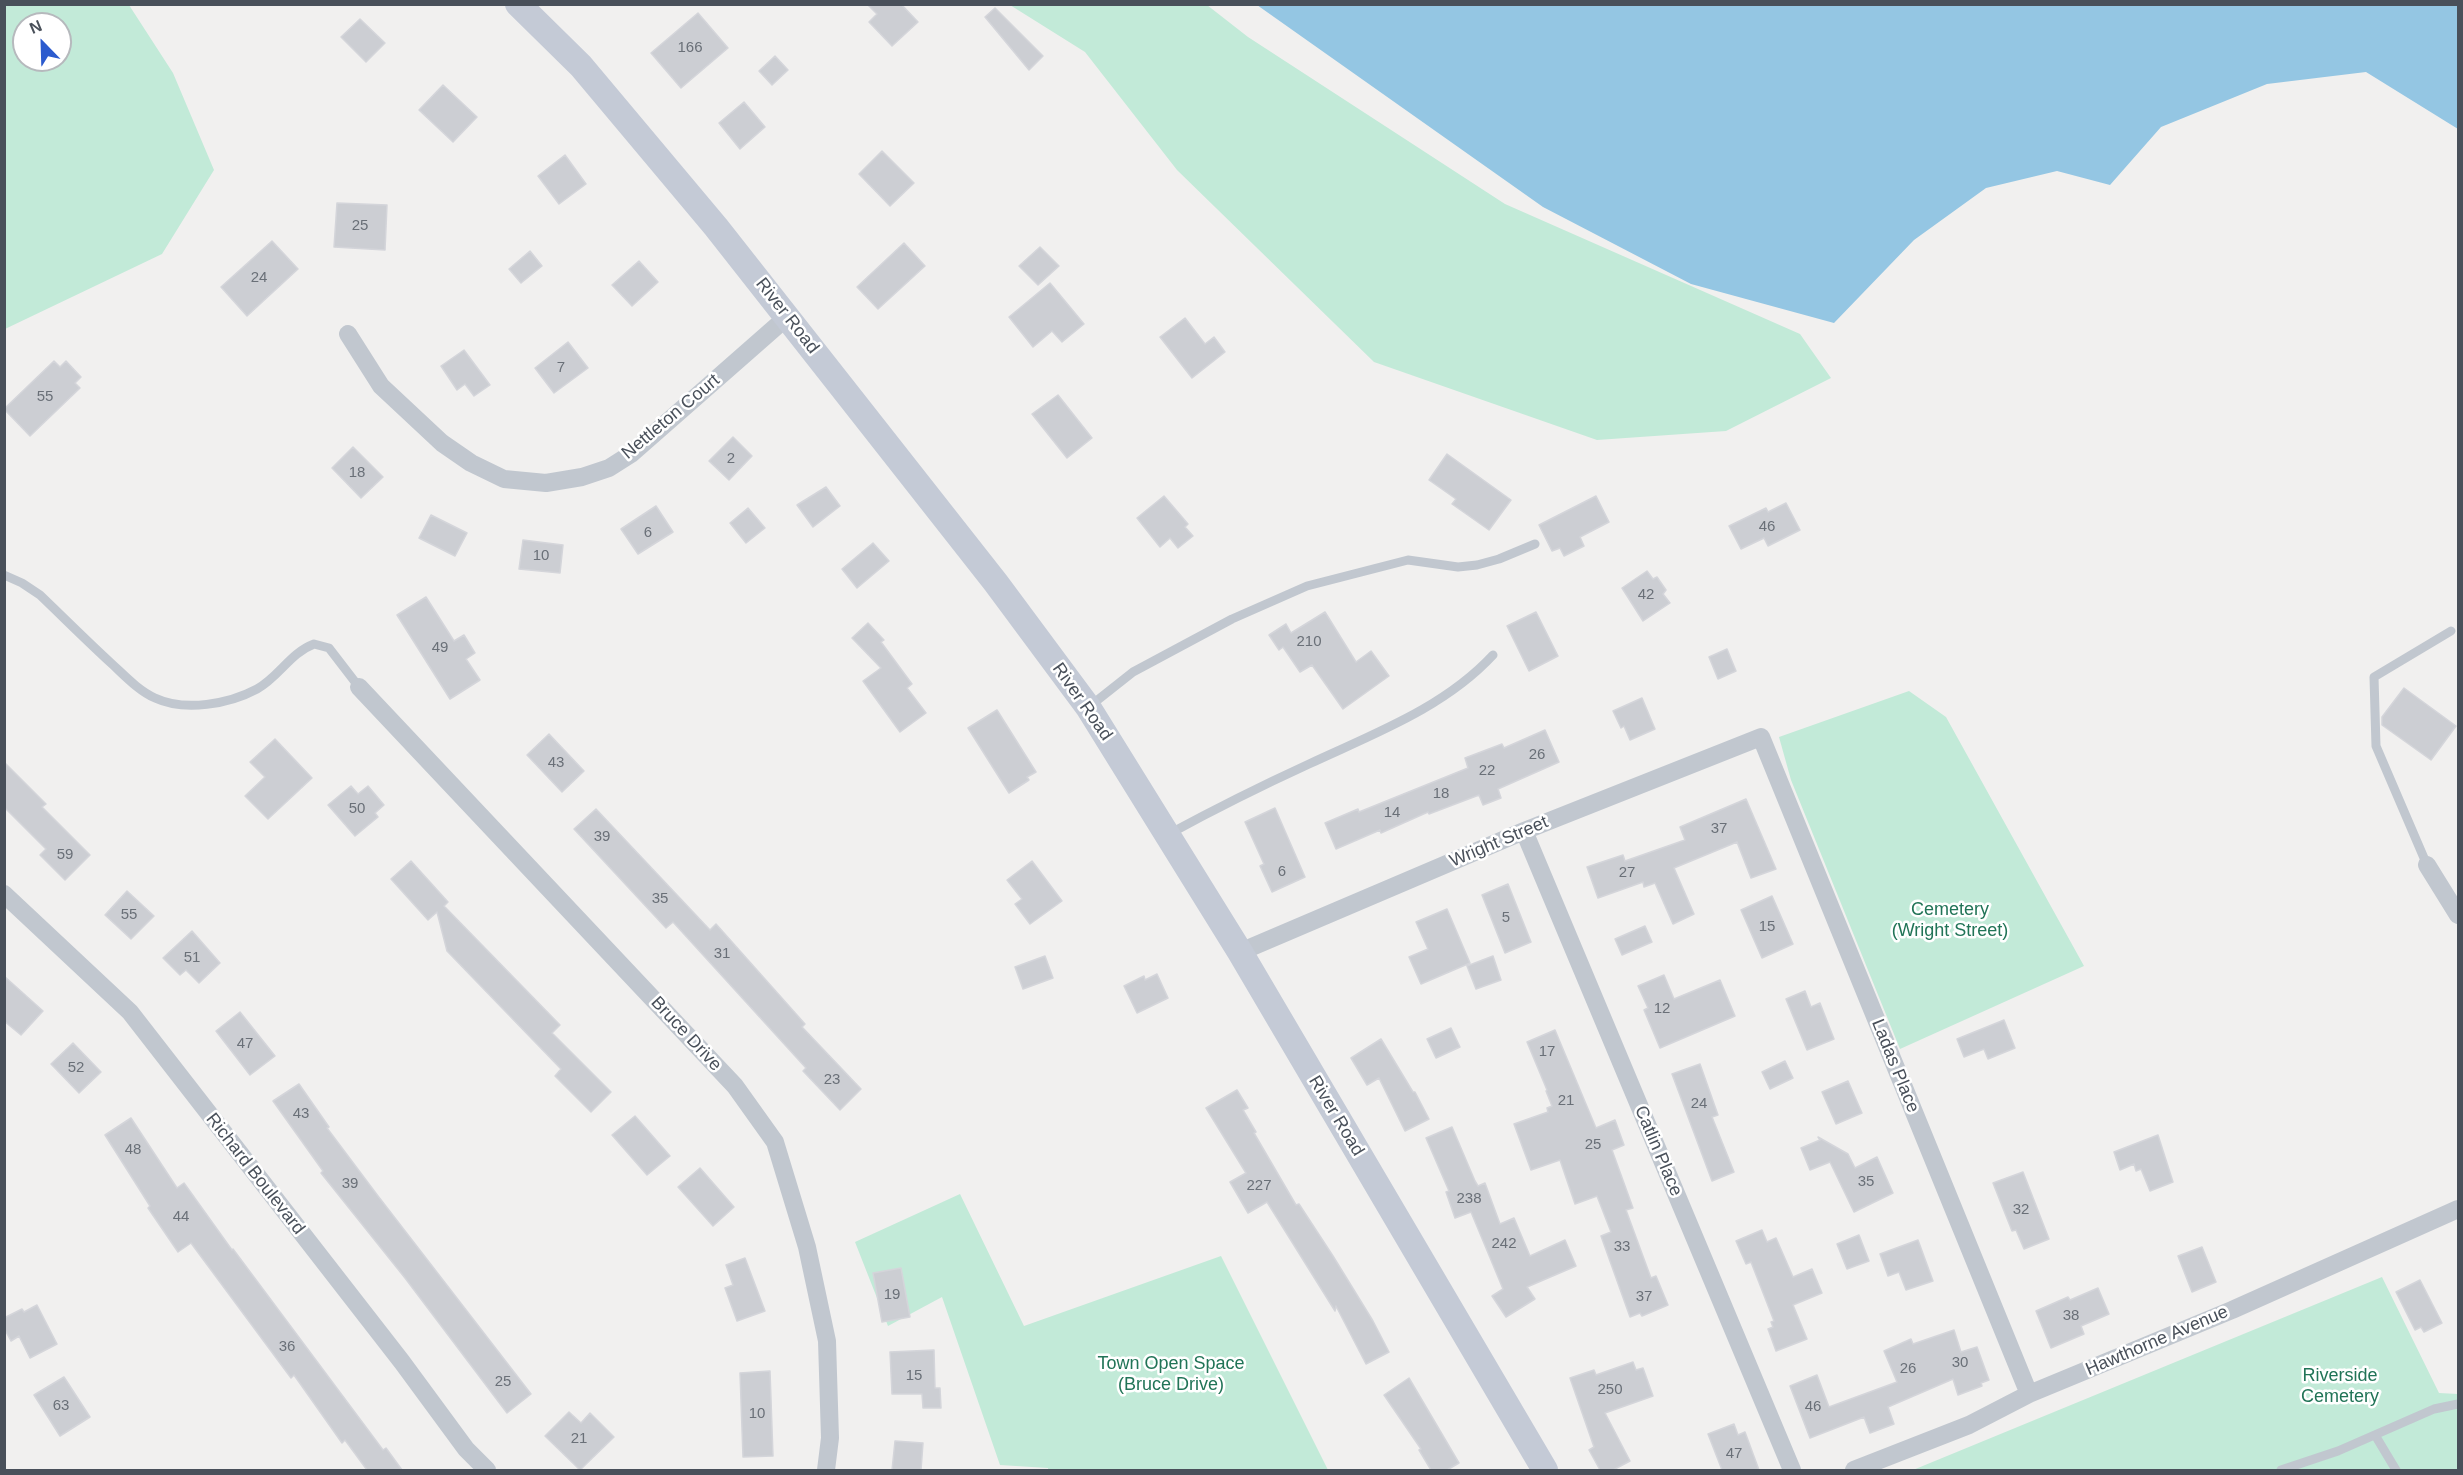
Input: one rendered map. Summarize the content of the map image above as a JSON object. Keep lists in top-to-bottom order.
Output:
{
  "streets": {
    "main road": ["River Road"],
    "street": [
      "Nettleton Court",
      "Wright Street",
      "Bruce Drive",
      "Ladas Place",
      "Catlin Place",
      "Richard Boulevard",
      "Hawthorne Avenue"
    ]
  },
  "crossings": [
    ["River Road", "Nettleton Court"],
    ["River Road", "Wright Street"],
    ["Wright Street", "Ladas Place"],
    ["Wright Street", "Catlin Place"],
    ["Ladas Place", "Hawthorne Avenue"]
  ],
  "parks": ["Cemetery (Wright Street)", "Town Open Space (Bruce Drive)", "Riverside Cemetery"],
  "house_numbers": [
    "166",
    "25",
    "24",
    "7",
    "55",
    "2",
    "18",
    "46",
    "6",
    "10",
    "42",
    "210",
    "49",
    "26",
    "43",
    "22",
    "18",
    "50",
    "14",
    "37",
    "39",
    "59",
    "6",
    "27",
    "35",
    "55",
    "5",
    "15",
    "31",
    "51",
    "12",
    "47",
    "17",
    "52",
    "23",
    "21",
    "24",
    "43",
    "25",
    "48",
    "35",
    "39",
    "227",
    "238",
    "32",
    "44",
    "242",
    "33",
    "19",
    "37",
    "38",
    "36",
    "30",
    "26",
    "15",
    "25",
    "250",
    "63",
    "46",
    "10",
    "21",
    "47"
  ],
  "north": "top left"
}
